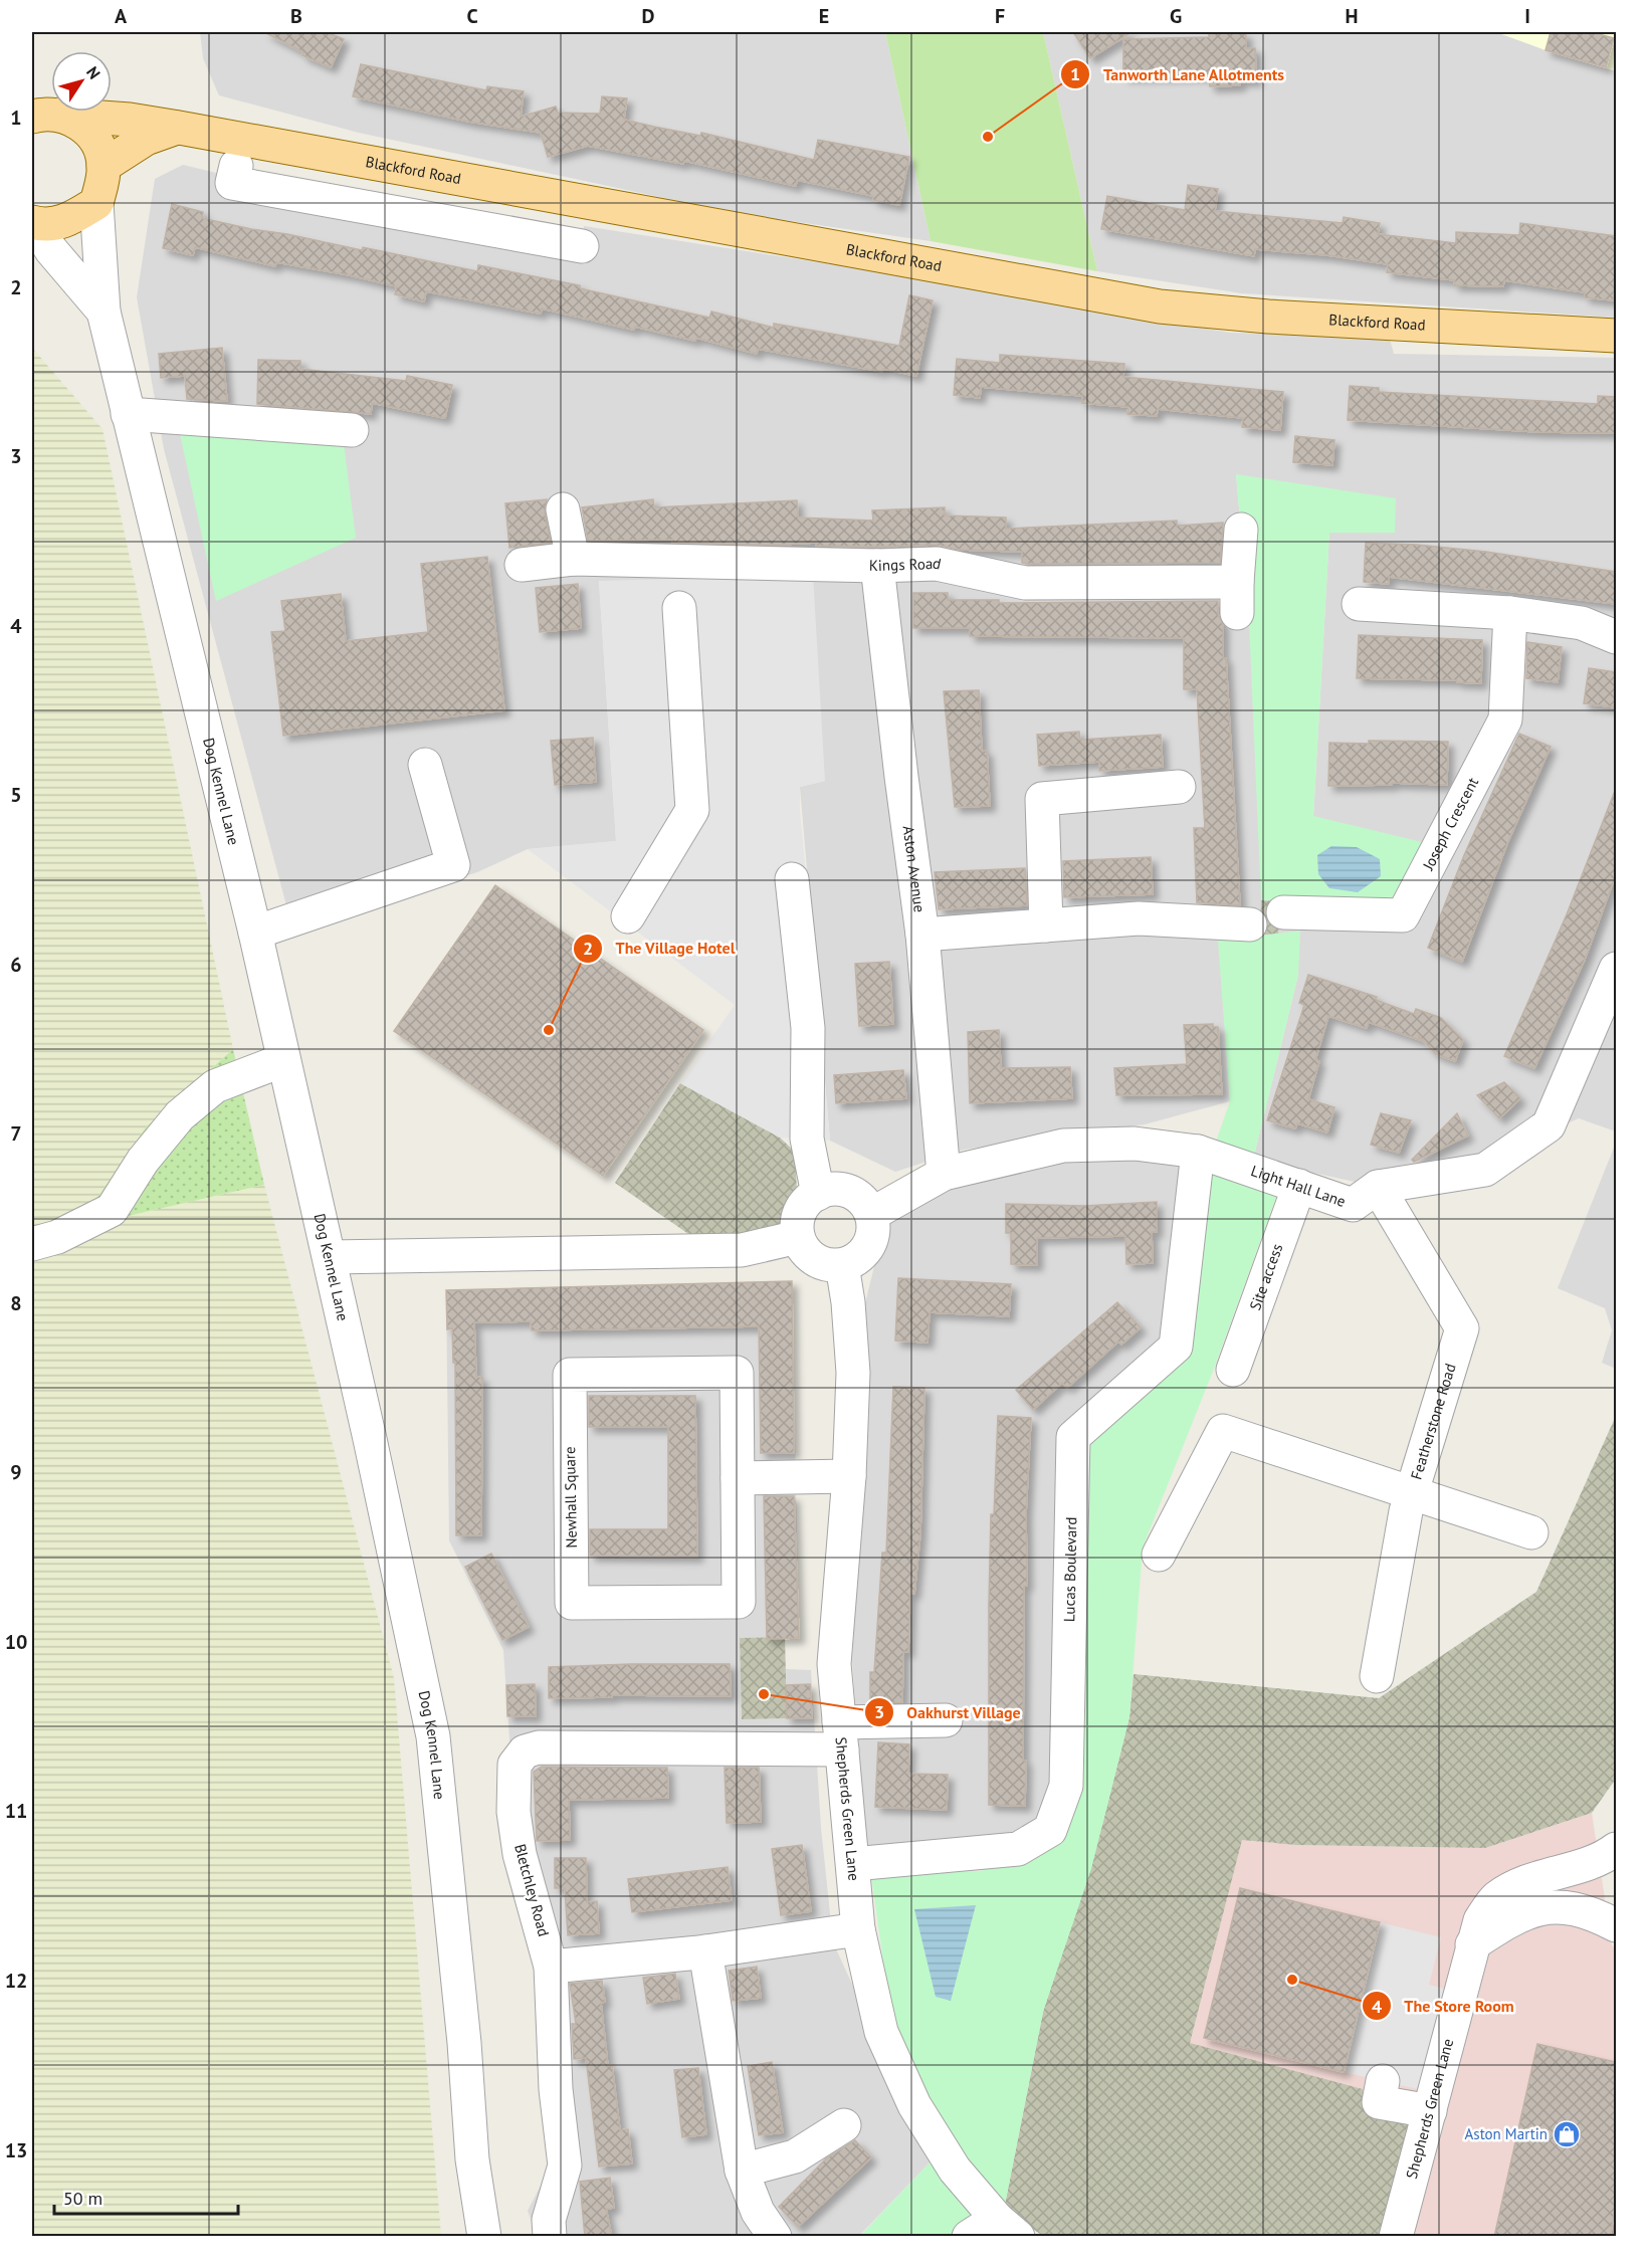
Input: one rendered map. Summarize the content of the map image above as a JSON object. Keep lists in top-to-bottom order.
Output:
{
  "streets": {
    "main road": ["Blackford Road"],
    "street": [
      "Kings Road",
      "Dog Kennel Lane",
      "Joseph Crescent",
      "Aston Avenue",
      "Light Hall Lane",
      "Site access",
      "Featherstone Road",
      "Newhall Square",
      "Lucas Boulevard",
      "Shepherds Green Lane",
      "Bletchley Road"
    ]
  },
  "crossings": [
    ["Kings Road", "Aston Avenue"],
    ["Aston Avenue", "Light Hall Lane"],
    ["Light Hall Lane", "Site access"],
    ["Light Hall Lane", "Featherstone Road"],
    ["Light Hall Lane", "Lucas Boulevard"],
    ["Light Hall Lane", "Shepherds Green Lane"],
    ["Lucas Boulevard", "Shepherds Green Lane"],
    ["Shepherds Green Lane", "Bletchley Road"]
  ],
  "places": {
    "other": [
      "Tanworth Lane Allotments",
      "The Village Hotel",
      "Oakhurst Village",
      "The Store Room"
    ],
    "shop": ["Aston Martin"]
  },
  "scale_bar": "50 m",
  "north": "top right",
  "grid": {
    "columns": [
      "A",
      "B",
      "C",
      "D",
      "E",
      "F",
      "G",
      "H",
      "I"
    ],
    "rows": [
      "1",
      "2",
      "3",
      "4",
      "5",
      "6",
      "7",
      "8",
      "9",
      "10",
      "11",
      "12",
      "13"
    ]
  }
}
